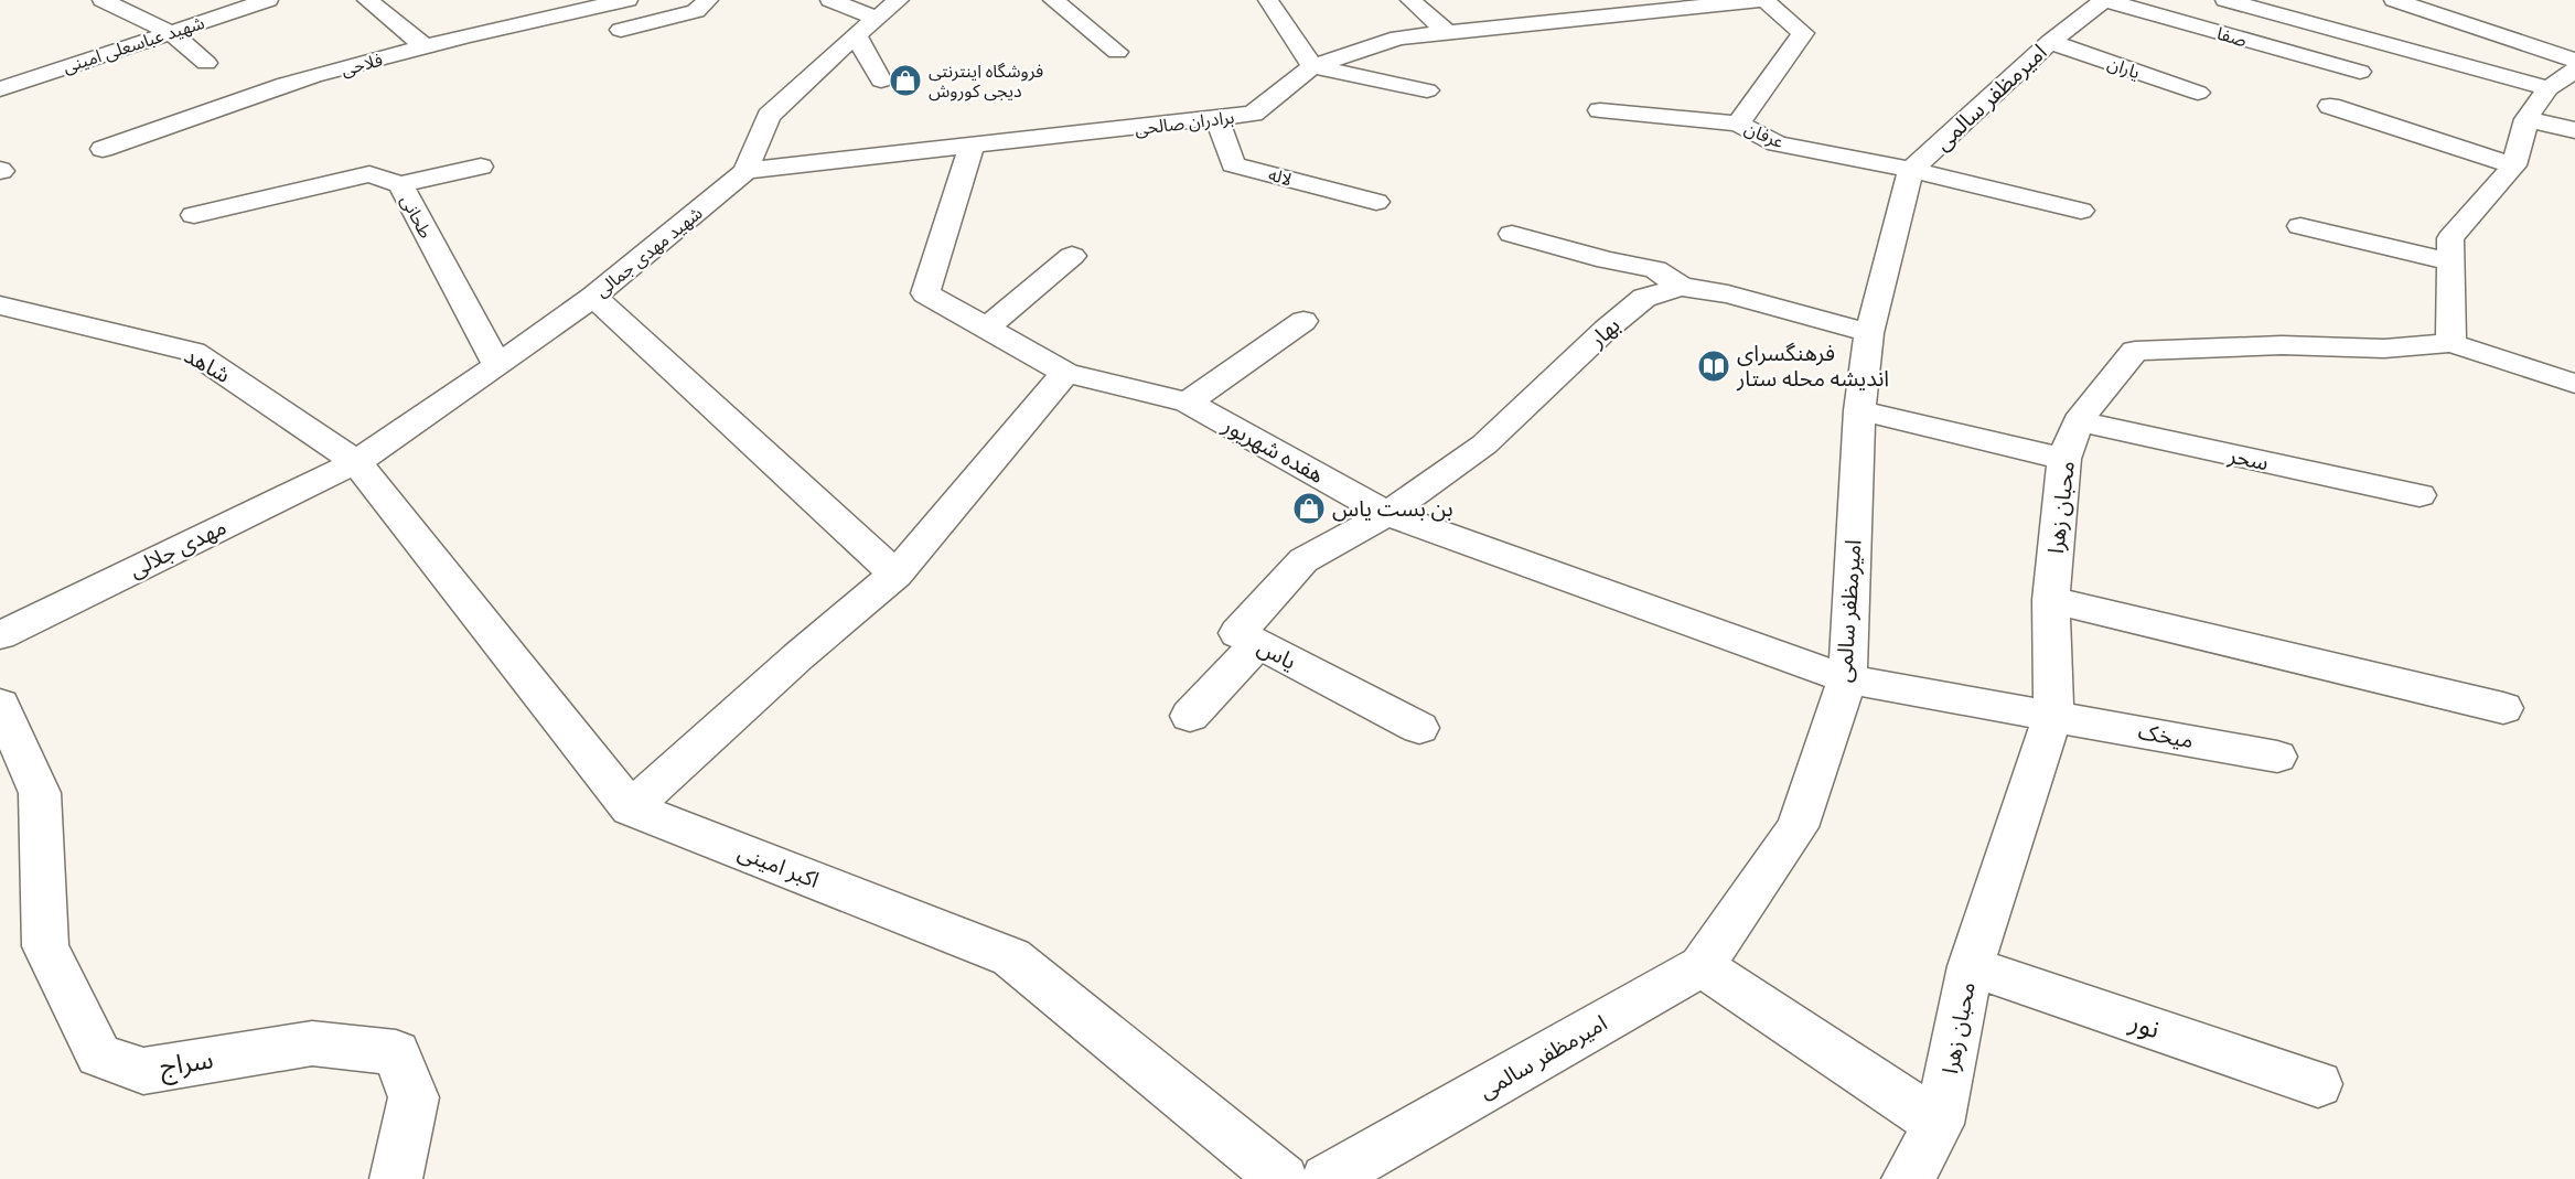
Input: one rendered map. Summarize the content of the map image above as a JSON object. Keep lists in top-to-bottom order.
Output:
{
  "streets": {
    "street": [
      "صفا",
      "شهید عباسعلی امینی",
      "فلاحی",
      "یاران",
      "امیرمظفر سالمی",
      "برادران صالحی",
      "عرفان",
      "لاله",
      "طحانی",
      "شهید مهدی جمالی",
      "بهار",
      "شاهد",
      "هفده شهریور",
      "سحر",
      "محبان زهرا",
      "مهدی جلالی",
      "یاس",
      "میخک",
      "اکبر امینی",
      "نور",
      "سراج"
    ]
  },
  "crossings": [
    ["صفا", "امیرمظفر سالمی"],
    ["یاران", "امیرمظفر سالمی"],
    ["امیرمظفر سالمی", "عرفان"],
    ["امیرمظفر سالمی", "بهار"],
    ["امیرمظفر سالمی", "هفده شهریور"],
    ["امیرمظفر سالمی", "میخک"],
    ["برادران صالحی", "عرفان"],
    ["برادران صالحی", "لاله"],
    ["برادران صالحی", "شهید مهدی جمالی"],
    ["برادران صالحی", "هفده شهریور"],
    ["طحانی", "شهید مهدی جمالی"],
    ["شهید مهدی جمالی", "شاهد"],
    ["شهید مهدی جمالی", "مهدی جلالی"],
    ["بهار", "هفده شهریور"],
    ["بهار", "یاس"],
    ["شاهد", "مهدی جلالی"],
    ["هفده شهریور", "یاس"],
    ["هفده شهریور", "میخک"],
    ["سحر", "محبان زهرا"],
    ["محبان زهرا", "میخک"],
    ["محبان زهرا", "نور"]
  ],
  "places": {
    "shop": ["فروشگاه اینترنتی دیجی کوروش", "بن بست یاس"],
    "library": ["فرهنگسرای اندیشه محله ستار"]
  }
}
